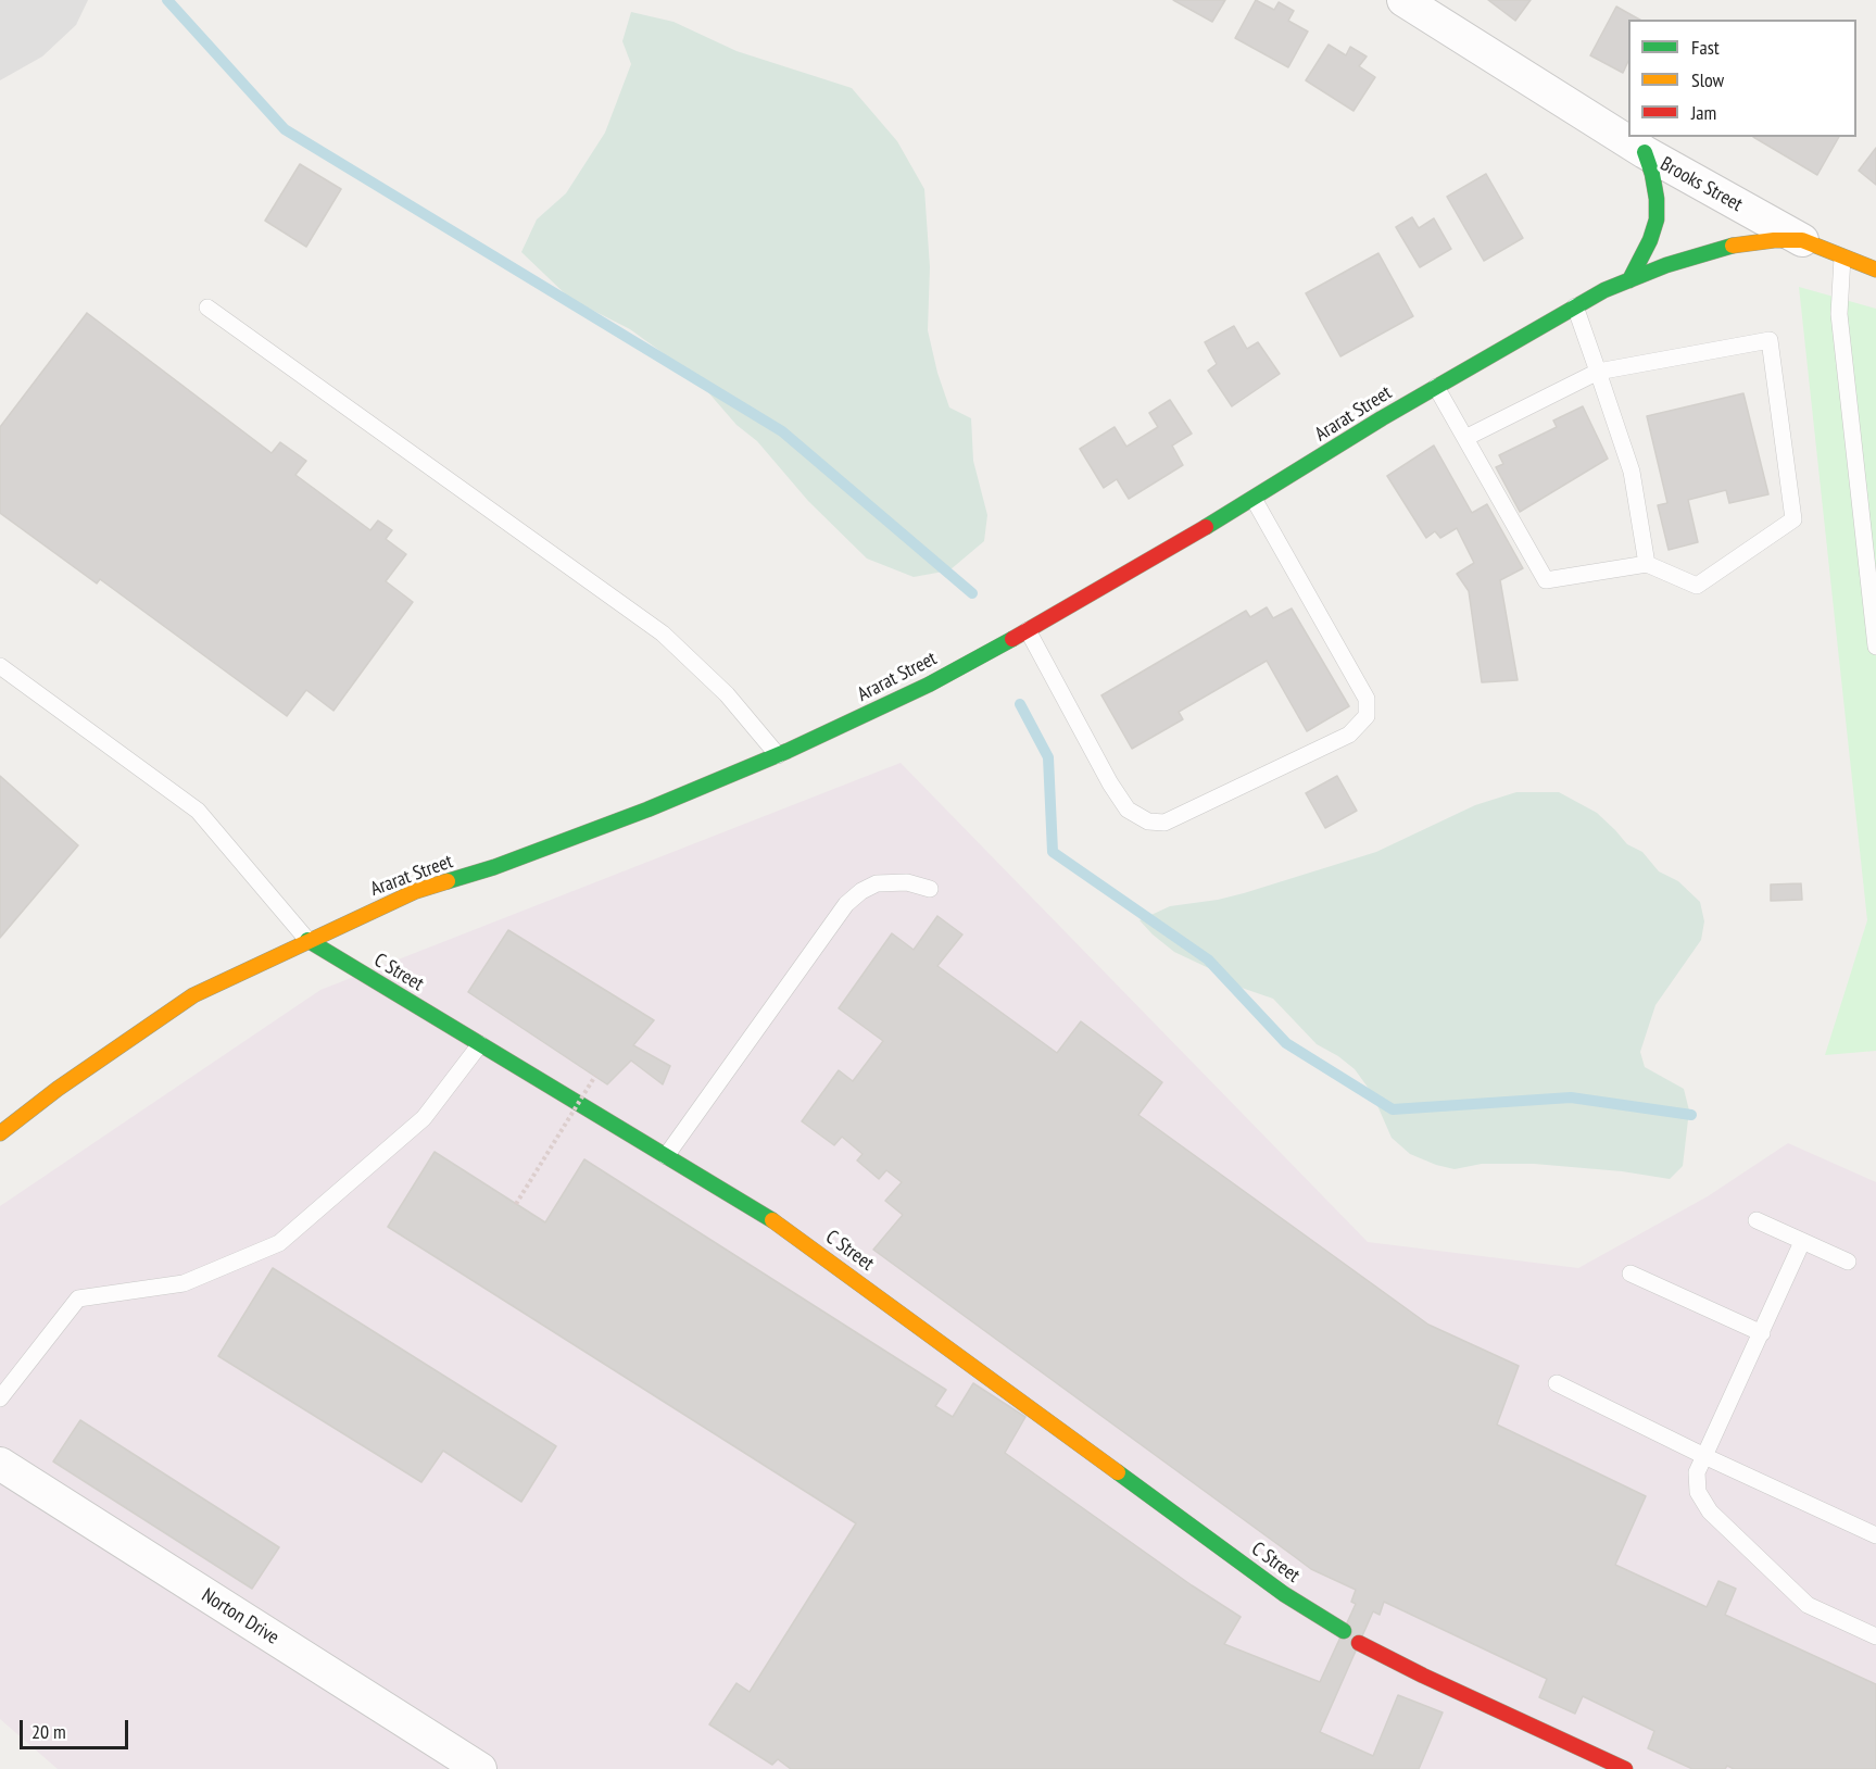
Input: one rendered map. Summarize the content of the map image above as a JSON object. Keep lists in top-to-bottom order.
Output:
{
  "streets": {
    "main road": ["Brooks Street", "Ararat Street", "C Street"],
    "street": ["Norton Drive"]
  },
  "crossings": [
    ["Brooks Street", "Ararat Street"],
    ["Ararat Street", "C Street"]
  ],
  "legend": ["Fast", "Slow", "Jam"],
  "scale_bar": "20 m"
}
